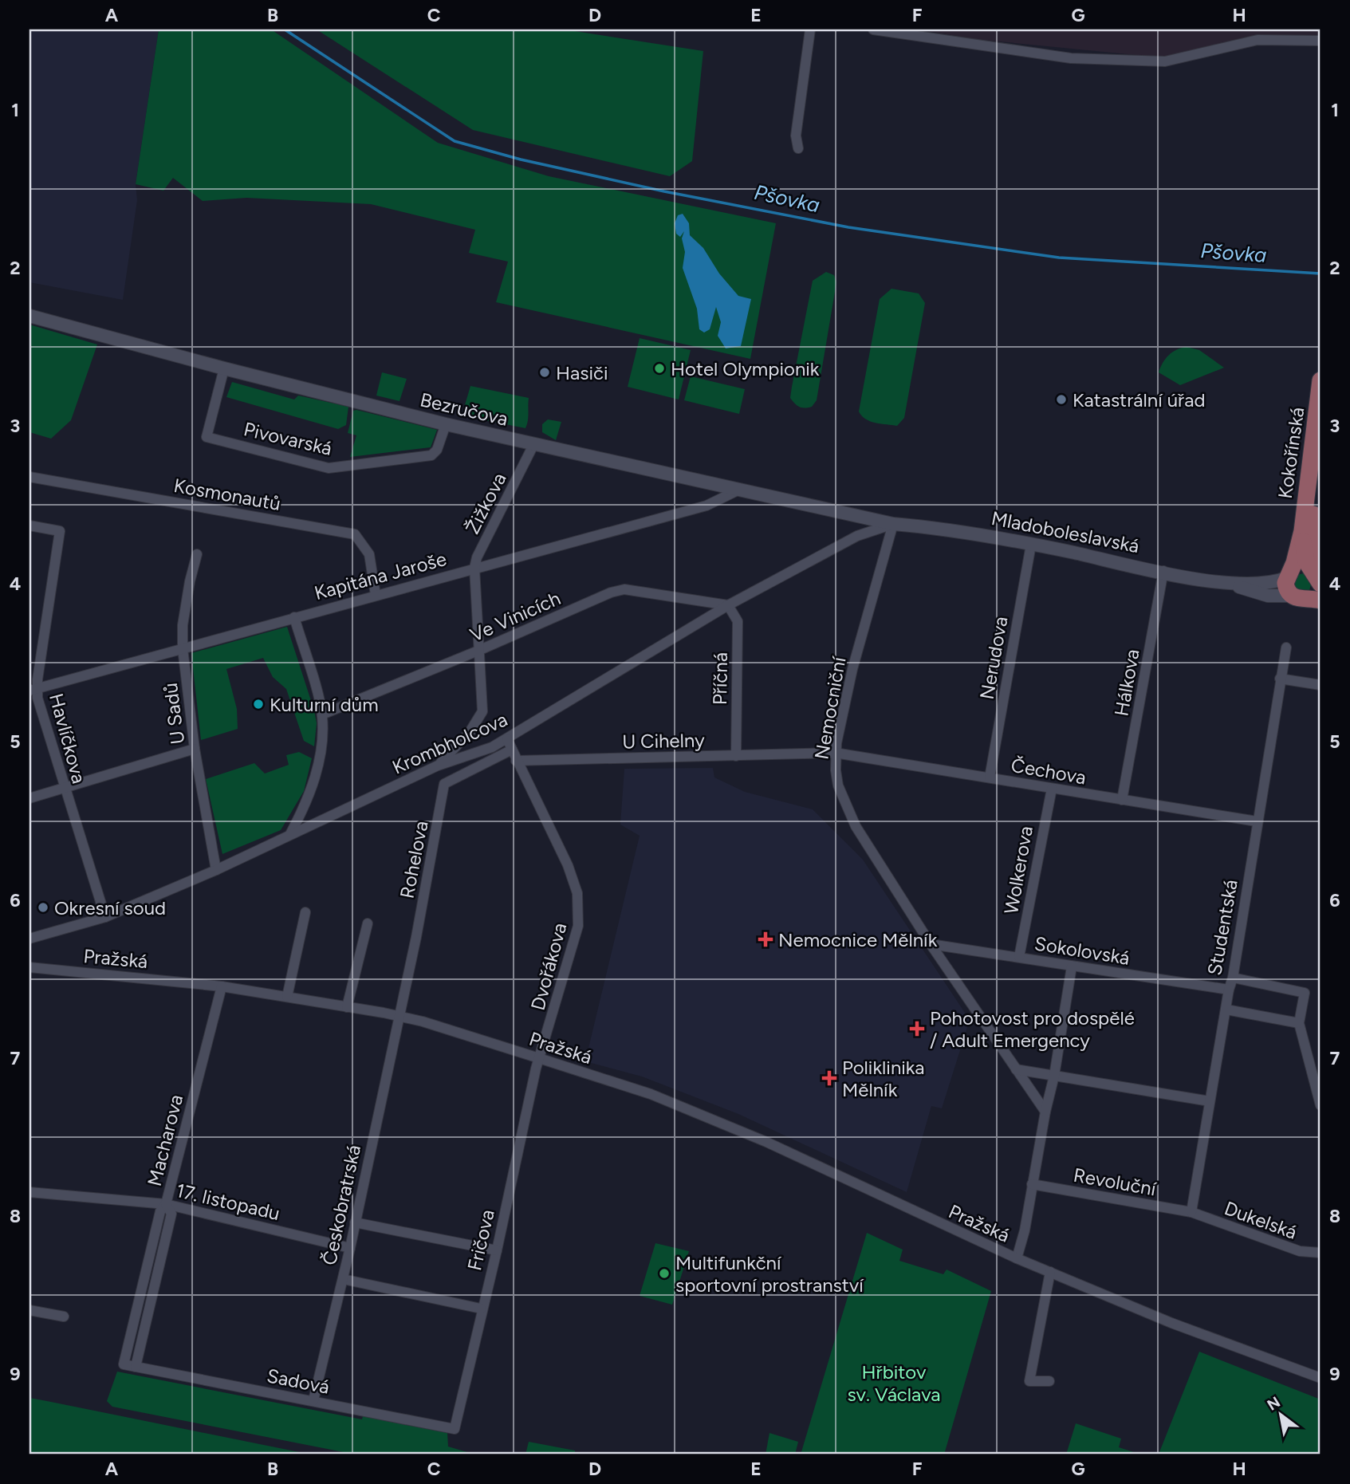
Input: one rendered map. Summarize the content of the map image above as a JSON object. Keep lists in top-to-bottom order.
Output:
{
  "streets": {
    "main road": ["Kokořínská", "Mladoboleslavská"],
    "street": [
      "Bezručova",
      "Pivovarská",
      "Kosmonautů",
      "Žižkova",
      "Kapitána Jaroše",
      "Ve Vinicích",
      "Nerudova",
      "Příčná",
      "Hálkova",
      "Nemocniční",
      "U Sadů",
      "Havlíčkova",
      "U Cihelny",
      "Krombholcova",
      "Čechova",
      "Rohelova",
      "Wolkerova",
      "Studentská",
      "Sokolovská",
      "Pražská",
      "Dvořákova",
      "Macharova",
      "Revoluční",
      "17. listopadu",
      "Českobratrská",
      "Dukelská",
      "Fričova",
      "Sadová"
    ]
  },
  "crossings": [
    ["Bezručova", "Pivovarská"],
    ["Bezručova", "Žižkova"],
    ["Bezručova", "Mladoboleslavská"],
    ["Bezručova", "Kapitána Jaroše"],
    ["Bezručova", "Nemocniční"],
    ["Bezručova", "Krombholcova"],
    ["Kokořínská", "Mladoboleslavská"],
    ["Kosmonautů", "Kapitána Jaroše"],
    ["Žižkova", "Kapitána Jaroše"],
    ["Žižkova", "Ve Vinicích"],
    ["Žižkova", "Krombholcova"],
    ["Mladoboleslavská", "Nerudova"],
    ["Mladoboleslavská", "Hálkova"],
    ["Mladoboleslavská", "Nemocniční"],
    ["Mladoboleslavská", "Krombholcova"],
    ["Kapitána Jaroše", "U Sadů"],
    ["Kapitána Jaroše", "Havlíčkova"],
    ["Ve Vinicích", "Příčná"],
    ["Ve Vinicích", "Krombholcova"],
    ["Nerudova", "Čechova"],
    ["Příčná", "U Cihelny"],
    ["Příčná", "Krombholcova"],
    ["Hálkova", "Čechova"],
    ["Nemocniční", "U Cihelny"],
    ["Nemocniční", "Krombholcova"],
    ["Nemocniční", "Čechova"],
    ["Nemocniční", "Sokolovská"],
    ["U Sadů", "Krombholcova"],
    ["Havlíčkova", "Krombholcova"],
    ["U Cihelny", "Čechova"],
    ["U Cihelny", "Dvořákova"],
    ["Čechova", "Wolkerova"],
    ["Čechova", "Studentská"],
    ["Rohelova", "Pražská"],
    ["Rohelova", "Českobratrská"],
    ["Wolkerova", "Sokolovská"],
    ["Studentská", "Sokolovská"],
    ["Studentská", "Revoluční"],
    ["Studentská", "Dukelská"],
    ["Pražská", "Dvořákova"],
    ["Pražská", "Macharova"],
    ["Pražská", "Českobratrská"],
    ["Pražská", "Fričova"],
    ["Dvořákova", "Fričova"],
    ["Macharova", "17. listopadu"],
    ["Macharova", "Sadová"],
    ["Revoluční", "Dukelská"],
    ["17. listopadu", "Českobratrská"],
    ["17. listopadu", "Sadová"],
    ["Českobratrská", "Sadová"],
    ["Fričova", "Sadová"]
  ],
  "water": ["Pšovka"],
  "parks": ["Hřbitov sv. Václava"],
  "places": {
    "other": [
      "Hotel Olympionik",
      "Hasiči",
      "Katastrální úřad",
      "Kulturní dům",
      "Okresní soud",
      "Multifunkční sportovní prostranství"
    ],
    "health": ["Nemocnice Mělník", "Pohotovost pro dospělé / Adult Emergency", "Poliklinika Mělník"]
  },
  "north": "top left",
  "grid": {
    "columns": [
      "A",
      "B",
      "C",
      "D",
      "E",
      "F",
      "G",
      "H"
    ],
    "rows": [
      "1",
      "2",
      "3",
      "4",
      "5",
      "6",
      "7",
      "8",
      "9"
    ]
  }
}
